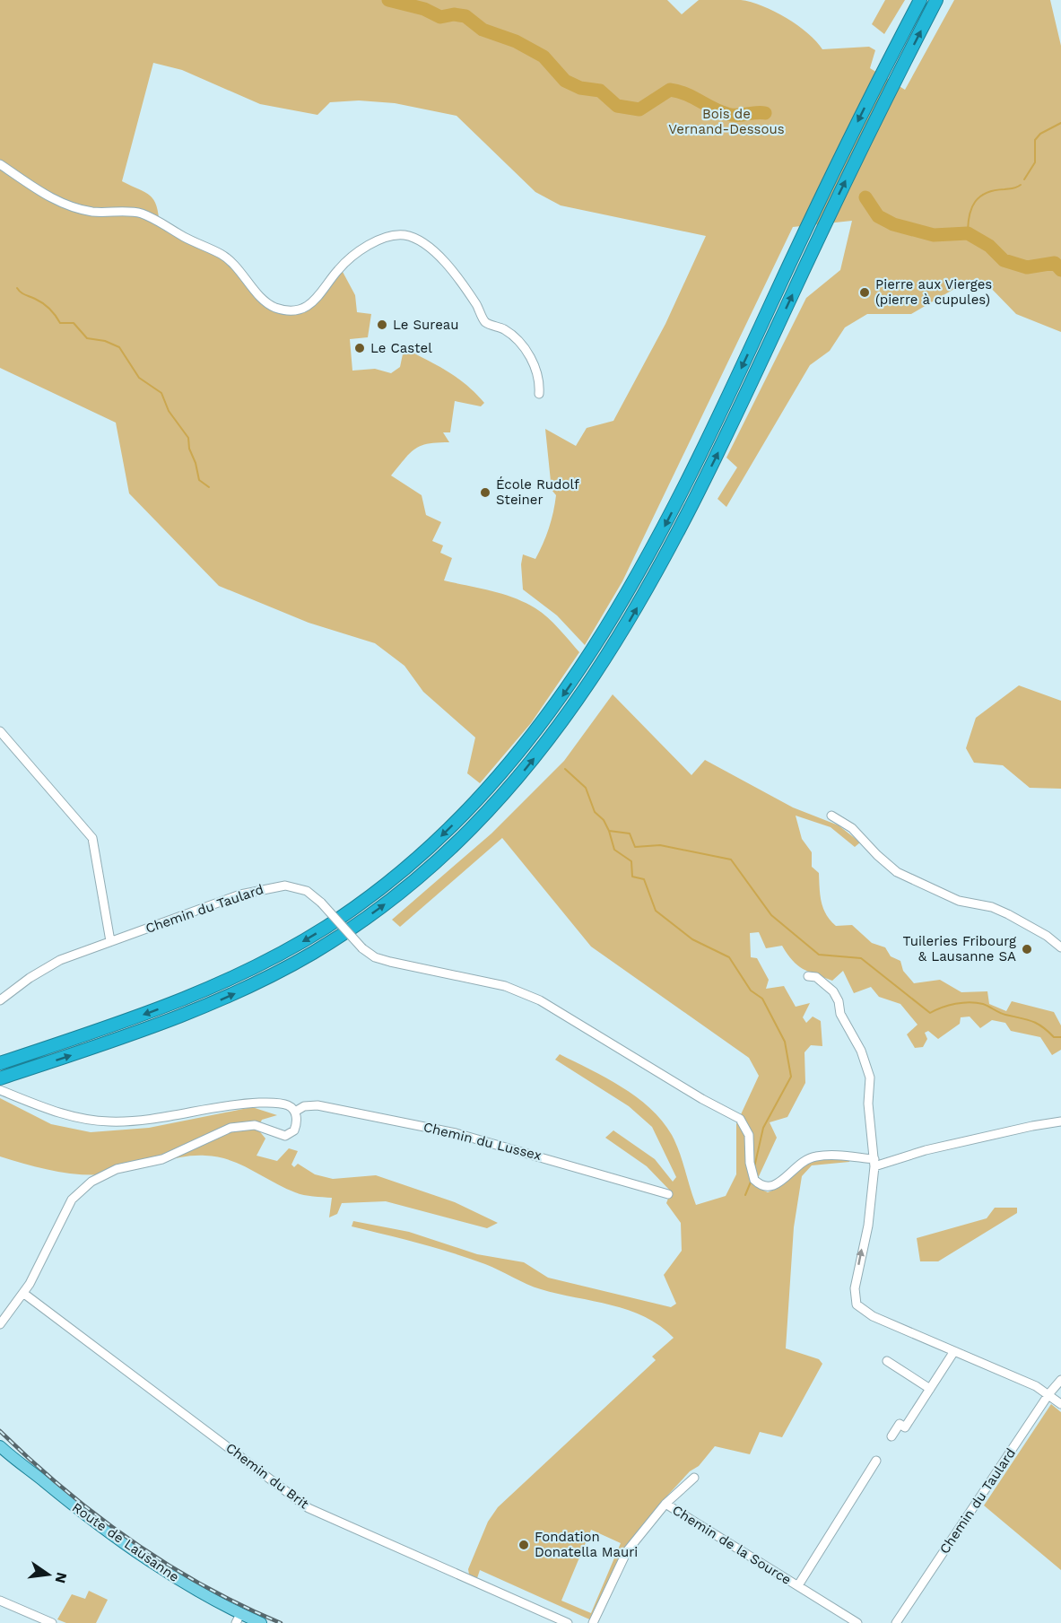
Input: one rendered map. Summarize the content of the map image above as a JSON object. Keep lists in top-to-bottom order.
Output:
{
  "streets": {
    "main road": ["Route de Lausanne"],
    "street": [
      "Chemin du Taulard",
      "Chemin du Lussex",
      "Chemin du Brit",
      "Chemin de la Source"
    ]
  },
  "parks": ["Bois de Vernand-Dessous"],
  "places": [
    "Pierre aux Vierges (pierre à cupules)",
    "Le Sureau",
    "Le Castel",
    "École Rudolf Steiner",
    "Tuileries Fribourg & Lausanne SA",
    "Fondation Donatella Mauri"
  ],
  "north": "right"
}
